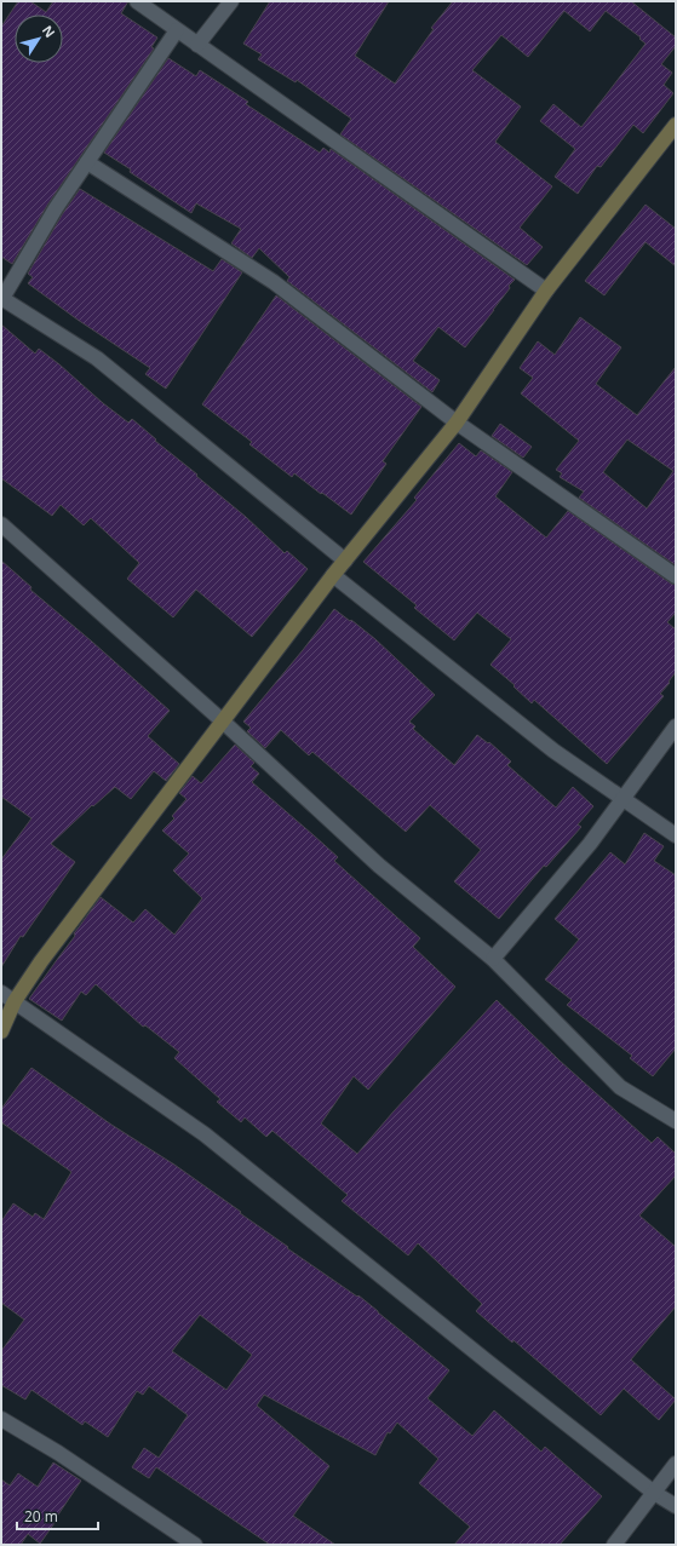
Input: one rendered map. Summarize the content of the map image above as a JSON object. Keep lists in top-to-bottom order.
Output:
{
  "scale_bar": "20 m",
  "north": "top right"
}
